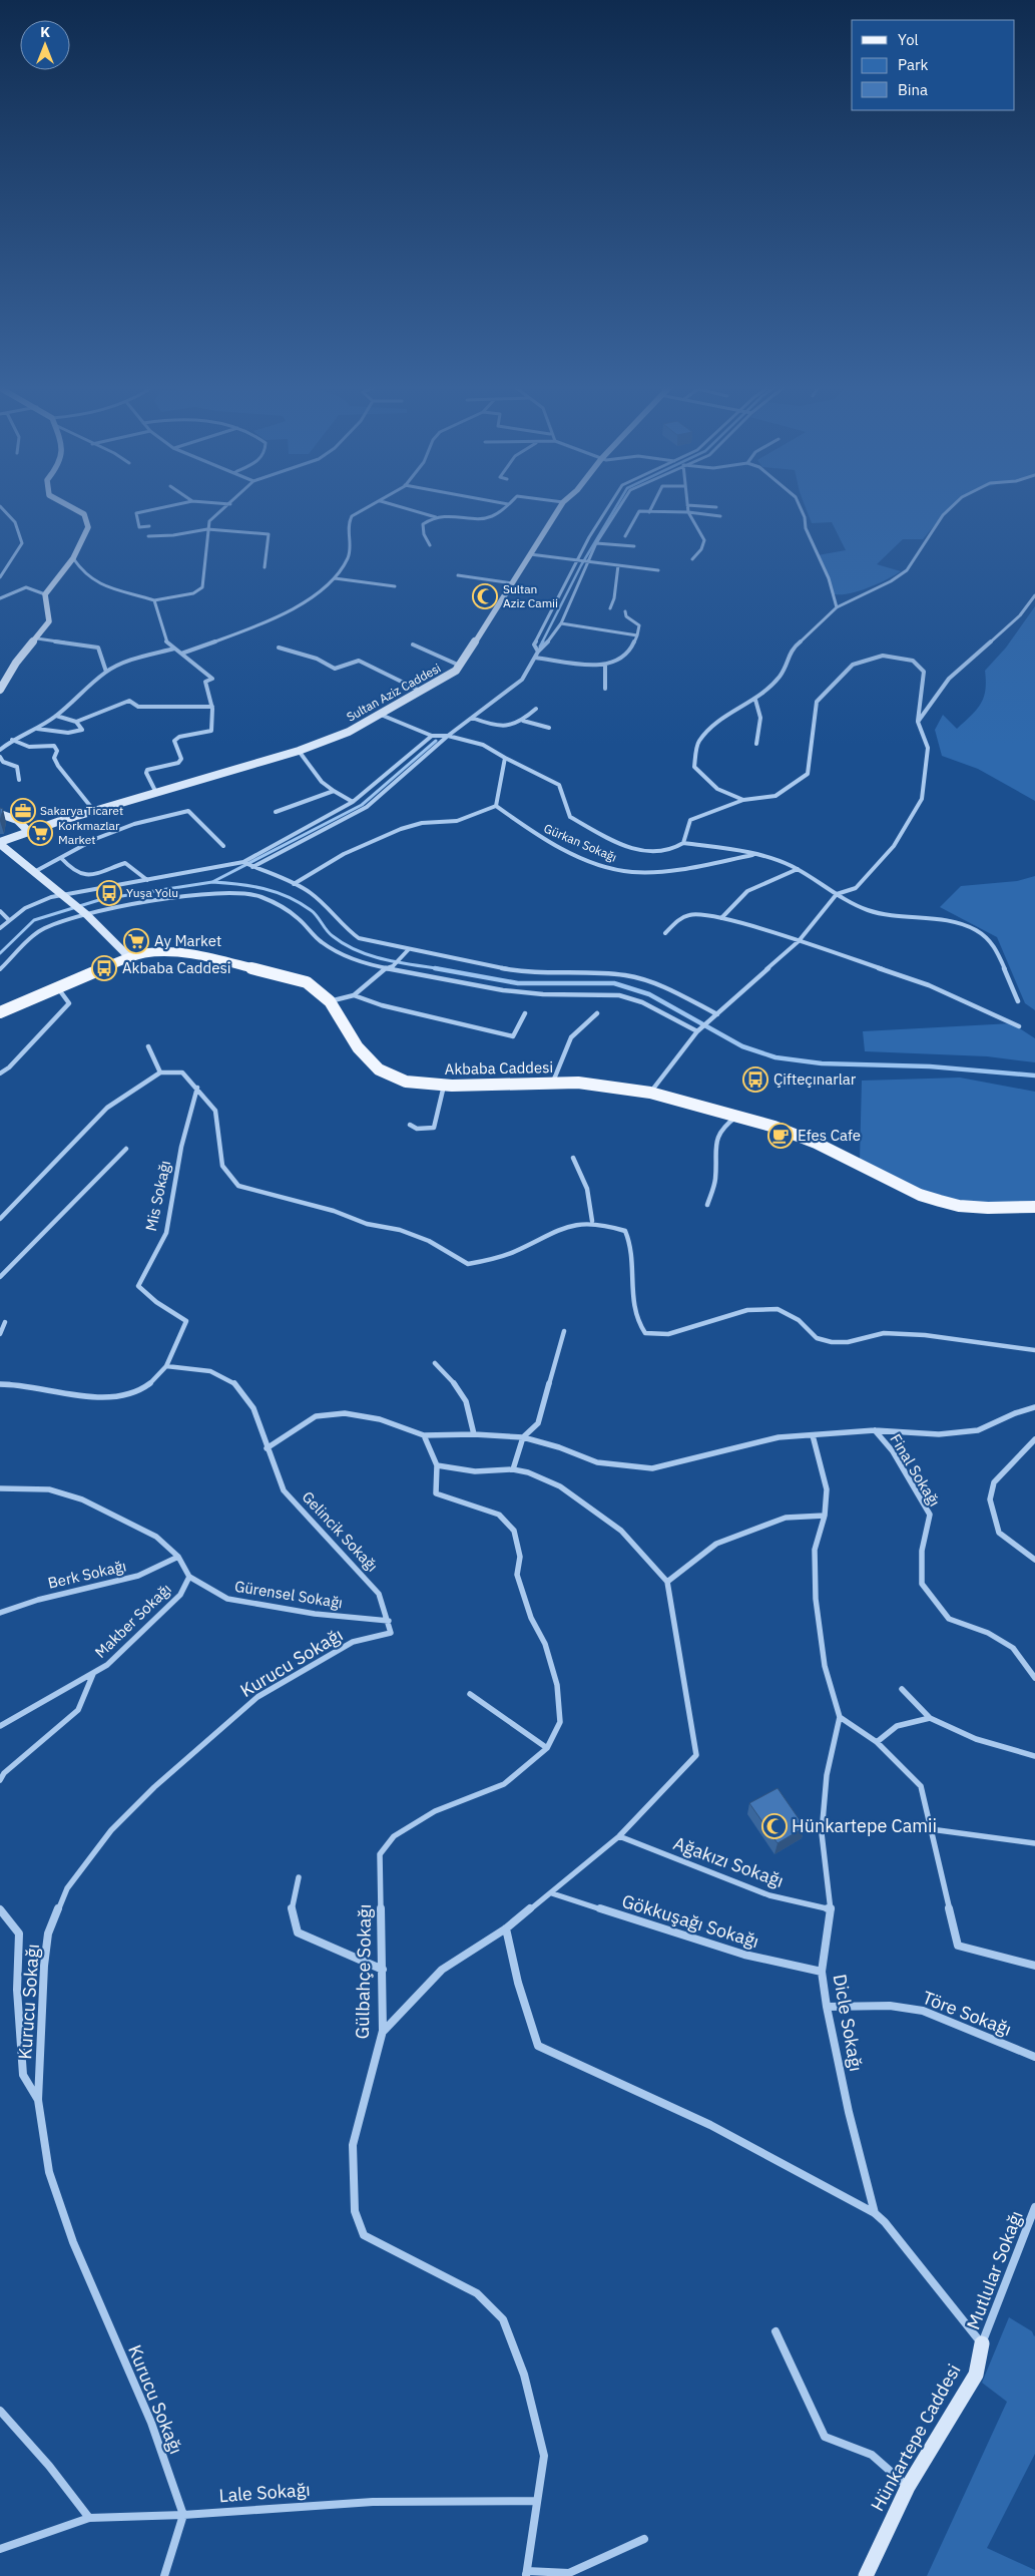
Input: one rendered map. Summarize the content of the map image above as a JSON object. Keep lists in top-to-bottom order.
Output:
{
  "streets": {
    "main road": ["Akbaba Caddesi"],
    "street": [
      "Sultan Aziz Caddesi",
      "Gürkan Sokağı",
      "Mis Sokağı",
      "Final Sokağı",
      "Gelincik Sokağı",
      "Berk Sokağı",
      "Gürensel Sokağı",
      "Makber Sokağı",
      "Kurucu Sokağı",
      "Ağakızı Sokağı",
      "Gökkuşağı Sokağı",
      "Gülbahçe Sokağı",
      "Töre Sokağı",
      "Dicle Sokağı",
      "Mutlular Sokağı",
      "Hünkartepe Caddesi",
      "Lale Sokağı"
    ]
  },
  "crossings": [
    ["Mis Sokağı", "Gelincik Sokağı"],
    ["Gelincik Sokağı", "Gürensel Sokağı"],
    ["Gelincik Sokağı", "Kurucu Sokağı"],
    ["Berk Sokağı", "Makber Sokağı"],
    ["Gürensel Sokağı", "Makber Sokağı"],
    ["Kurucu Sokağı", "Lale Sokağı"],
    ["Ağakızı Sokağı", "Dicle Sokağı"],
    ["Gökkuşağı Sokağı", "Dicle Sokağı"],
    ["Gülbahçe Sokağı", "Lale Sokağı"],
    ["Töre Sokağı", "Dicle Sokağı"],
    ["Mutlular Sokağı", "Hünkartepe Caddesi"]
  ],
  "places": {
    "mosque": ["Sultan Aziz Camii", "Hünkartepe Camii"],
    "office": ["Sakarya Ticaret"],
    "supermarket": ["Korkmazlar Market", "Ay Market"],
    "bus stop": ["Yuşa Yolu", "Akbaba Caddesi", "Çifteçınarlar"],
    "cafe": ["Efes Cafe"]
  },
  "legend": ["Yol", "Park", "Bina"],
  "north": "top"
}
